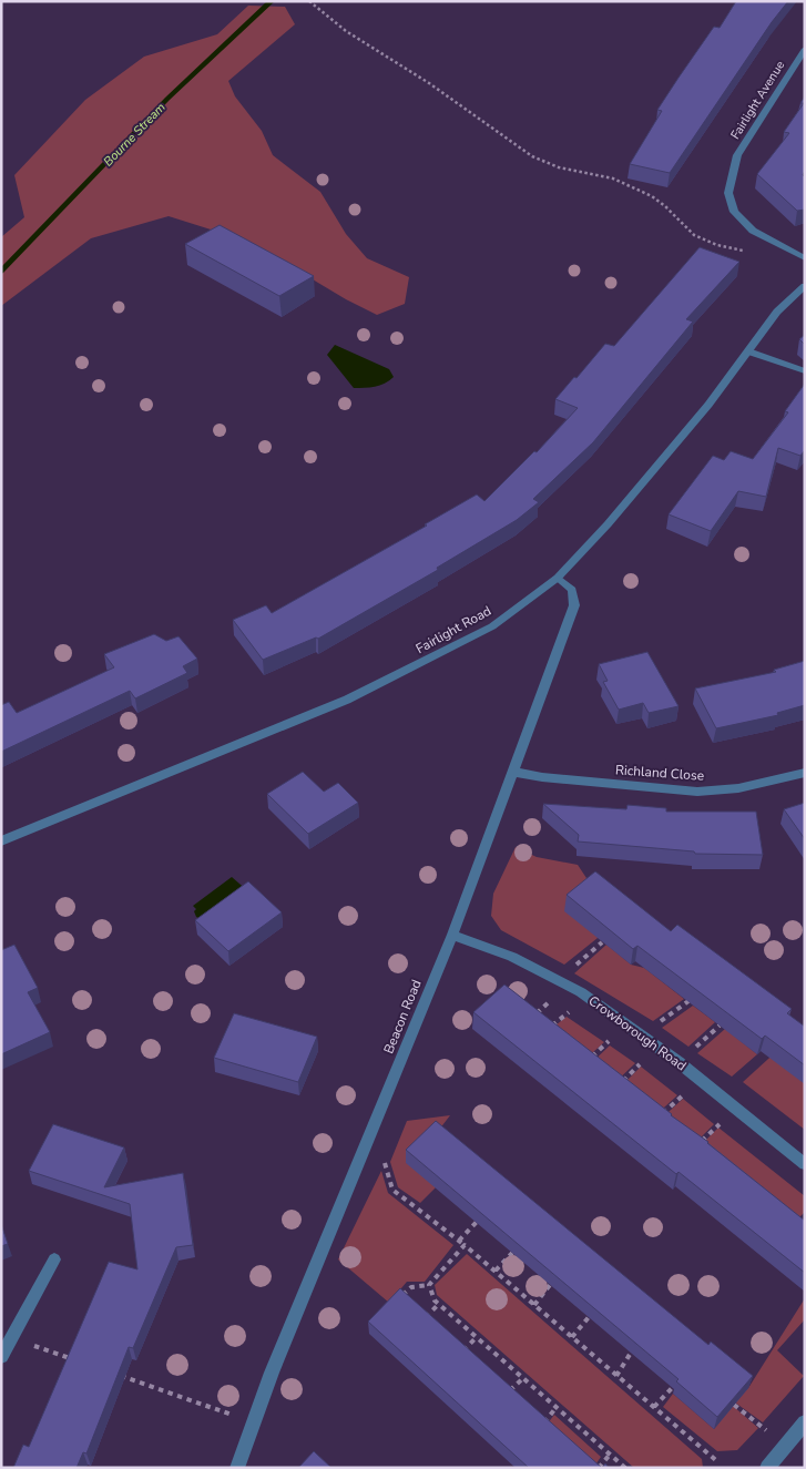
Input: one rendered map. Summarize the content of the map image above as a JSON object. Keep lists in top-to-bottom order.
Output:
{
  "streets": {
    "street": [
      "Fairlight Avenue",
      "Fairlight Road",
      "Richland Close",
      "Beacon Road",
      "Crowborough Road"
    ]
  },
  "crossings": [
    ["Fairlight Road", "Beacon Road"],
    ["Richland Close", "Beacon Road"],
    ["Beacon Road", "Crowborough Road"]
  ],
  "water": ["Bourne Stream"]
}
